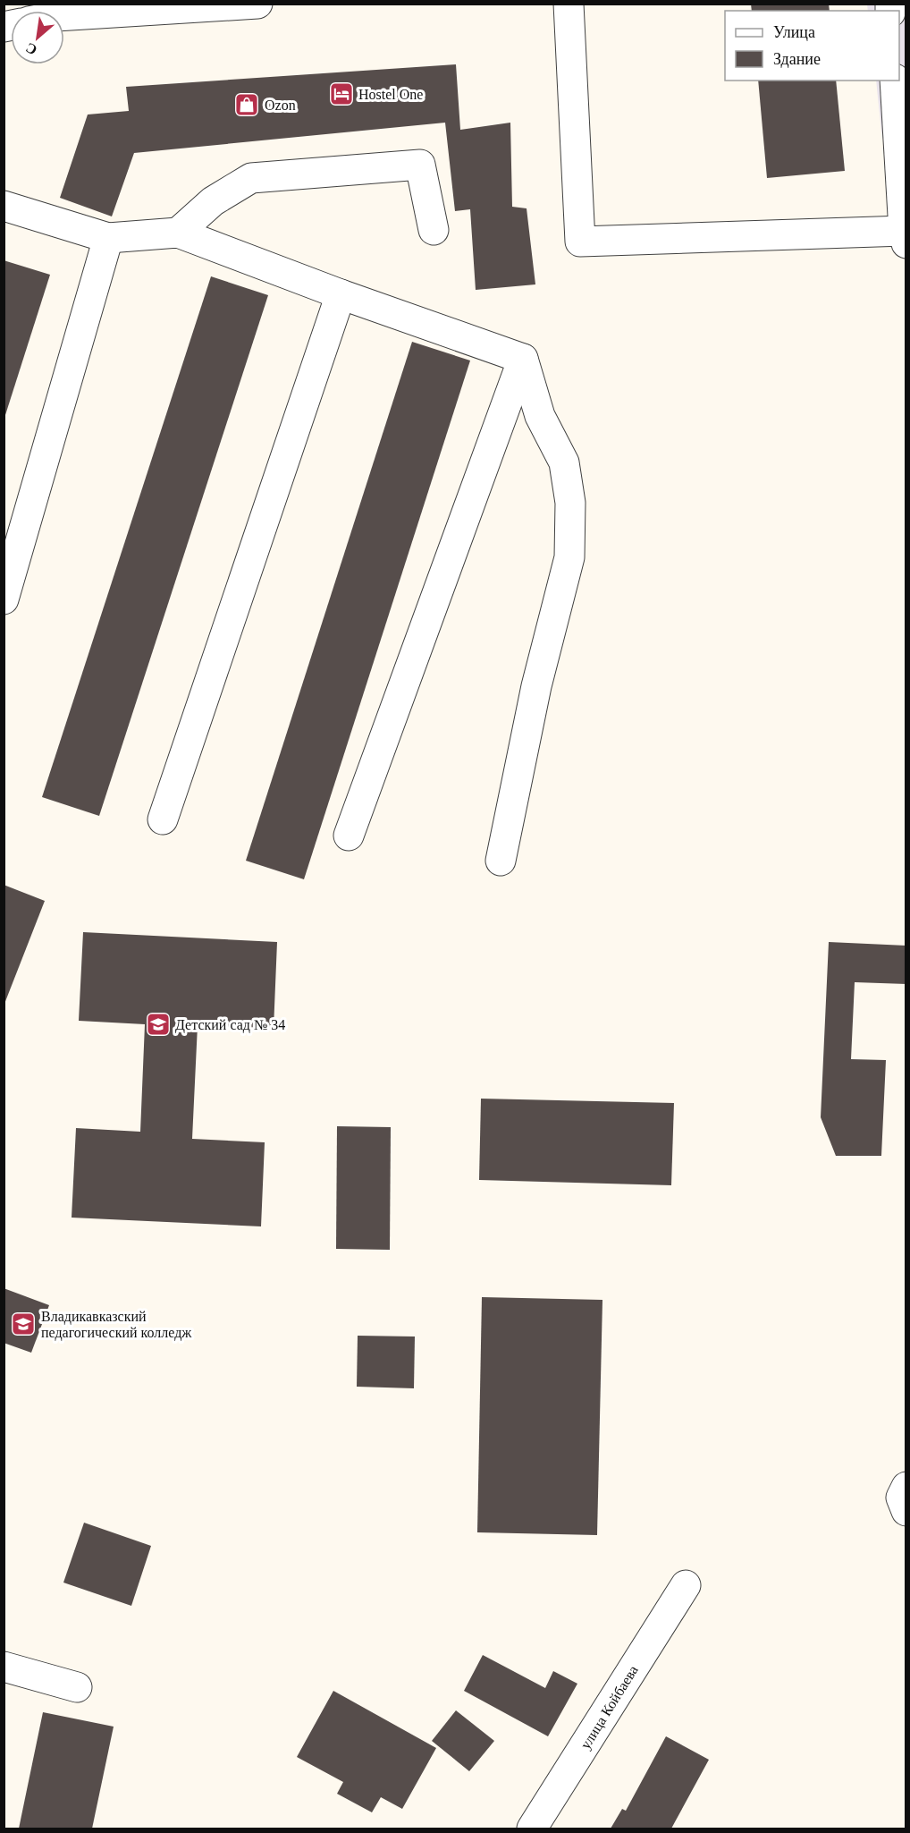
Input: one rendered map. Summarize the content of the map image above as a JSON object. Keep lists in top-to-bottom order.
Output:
{
  "streets": {
    "street": ["улица Койбаева"]
  },
  "places": {
    "hotel": ["Hostel One"],
    "shop": ["Ozon"],
    "school or university": ["Детский сад № 34", "Владикавказский педагогический колледж"]
  },
  "legend": ["Улица", "Здание"],
  "north": "bottom left"
}
